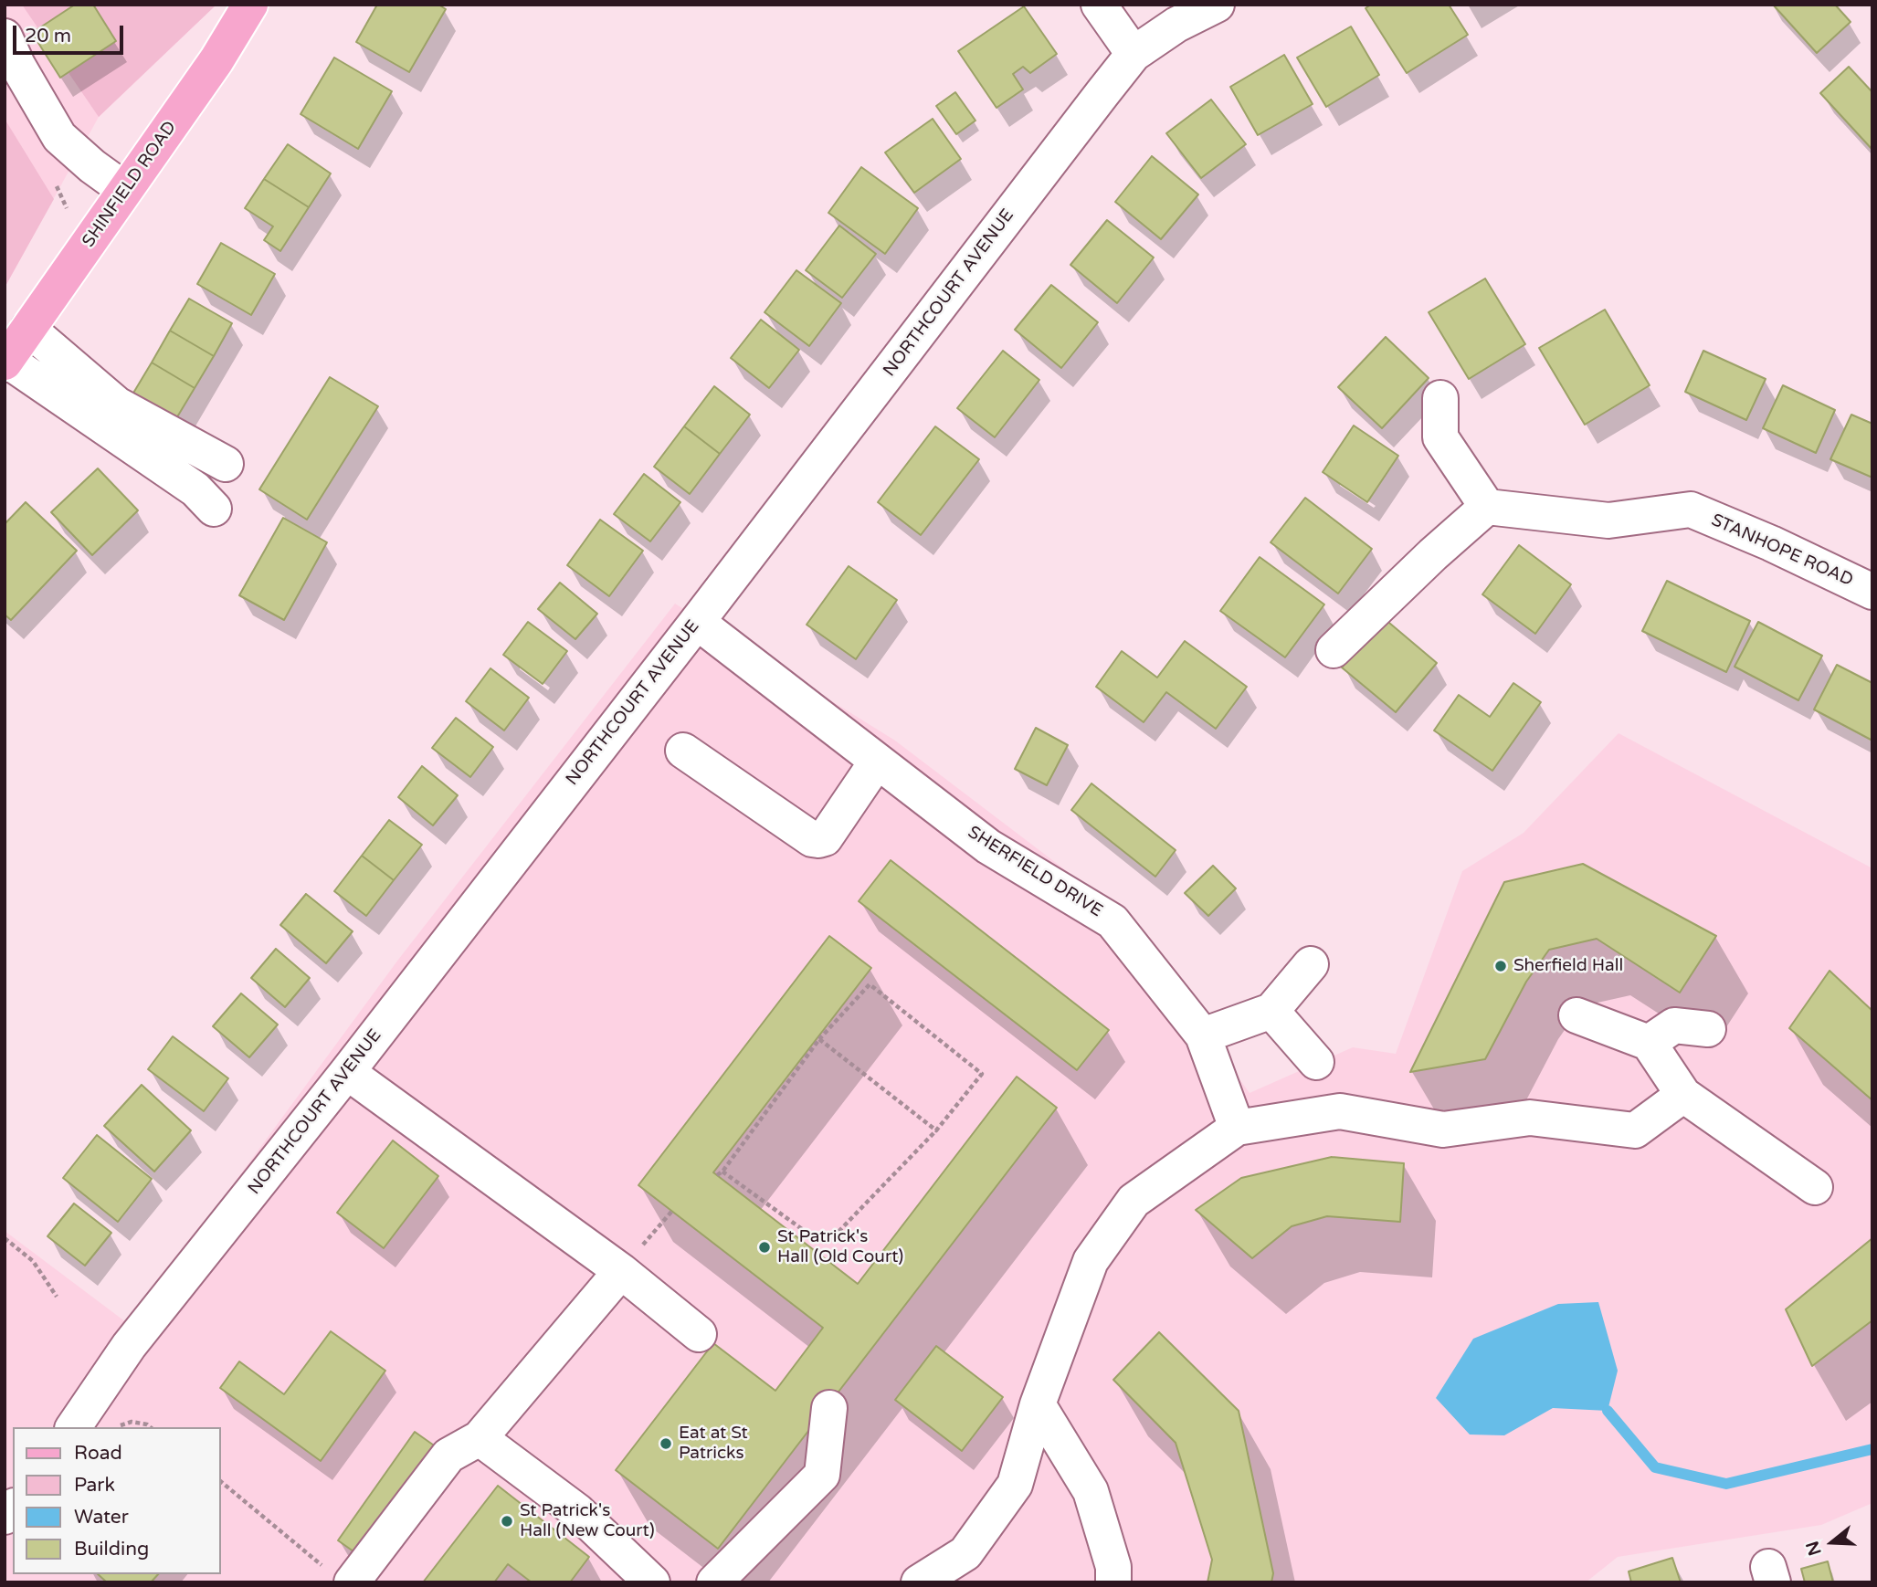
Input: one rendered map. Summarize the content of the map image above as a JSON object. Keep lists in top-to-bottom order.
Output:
{
  "streets": {
    "main road": ["SHINFIELD ROAD"],
    "street": ["NORTHCOURT AVENUE", "STANHOPE ROAD", "SHERFIELD DRIVE"]
  },
  "crossings": [
    ["NORTHCOURT AVENUE", "SHERFIELD DRIVE"]
  ],
  "places": [
    "Sherfield Hall",
    "St Patrick's Hall (Old Court)",
    "Eat at St Patricks",
    "St Patrick's Hall (New Court)"
  ],
  "legend": [
    "Road",
    "Park",
    "Water",
    "Building"
  ],
  "scale_bar": "20 m",
  "north": "left"
}
